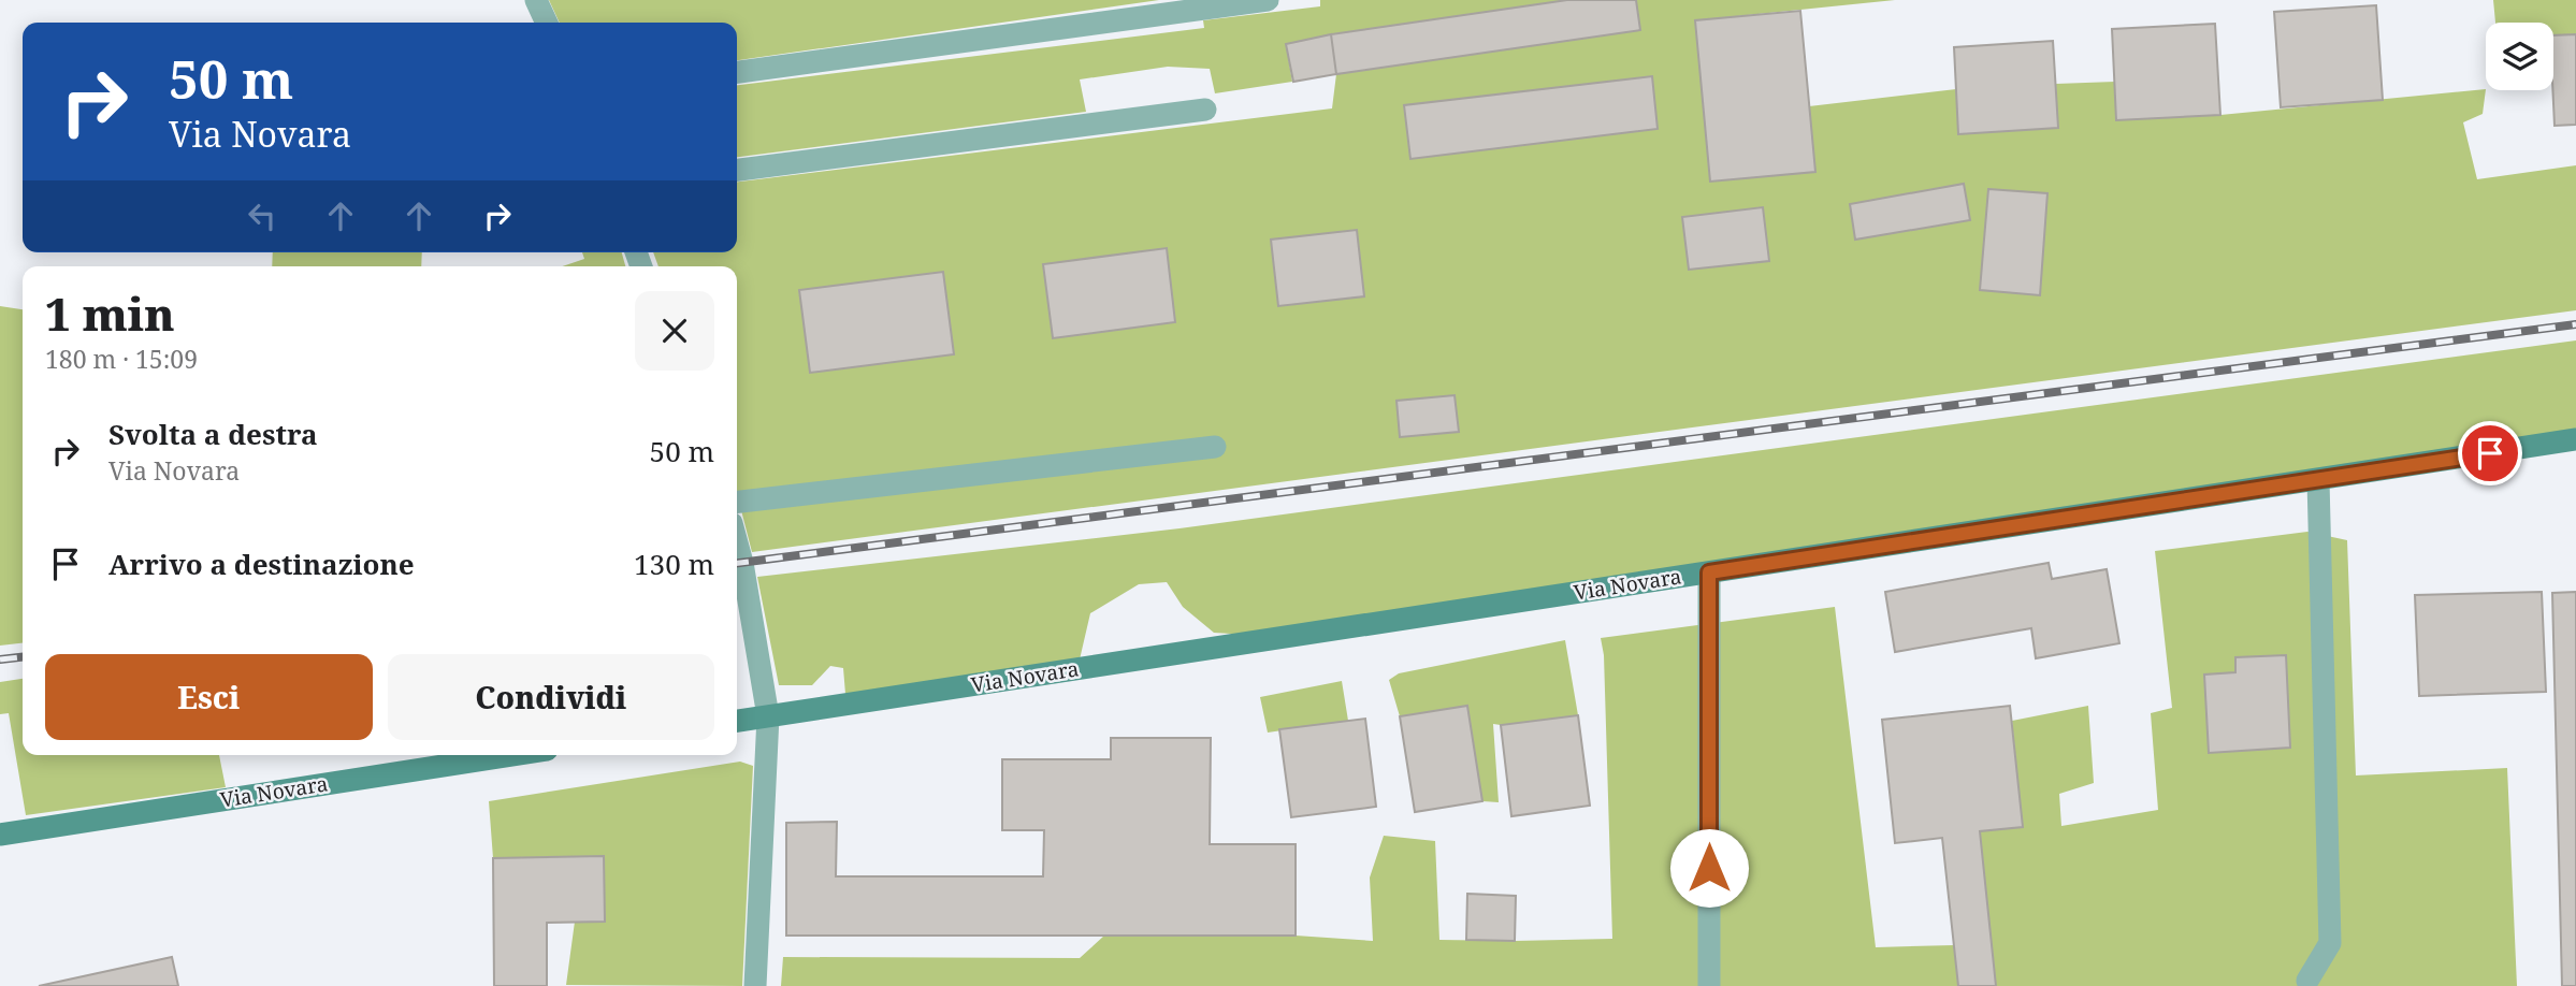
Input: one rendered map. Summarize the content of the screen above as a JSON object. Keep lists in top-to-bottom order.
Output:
{
  "streets": {
    "main road": ["Via Novara"]
  },
  "page": {
    "turn": ["50 m", "Via Novara"],
    "heading": ["1 min", "180 m · 15:09"],
    "list": [
      {
        "name": "Svolta a destra",
        "note": "Via Novara",
        "value": "50 m"
      },
      {
        "name": "Arrivo a destinazione",
        "value": "130 m"
      }
    ],
    "buttons": ["Esci", "Condividi"]
  }
}
